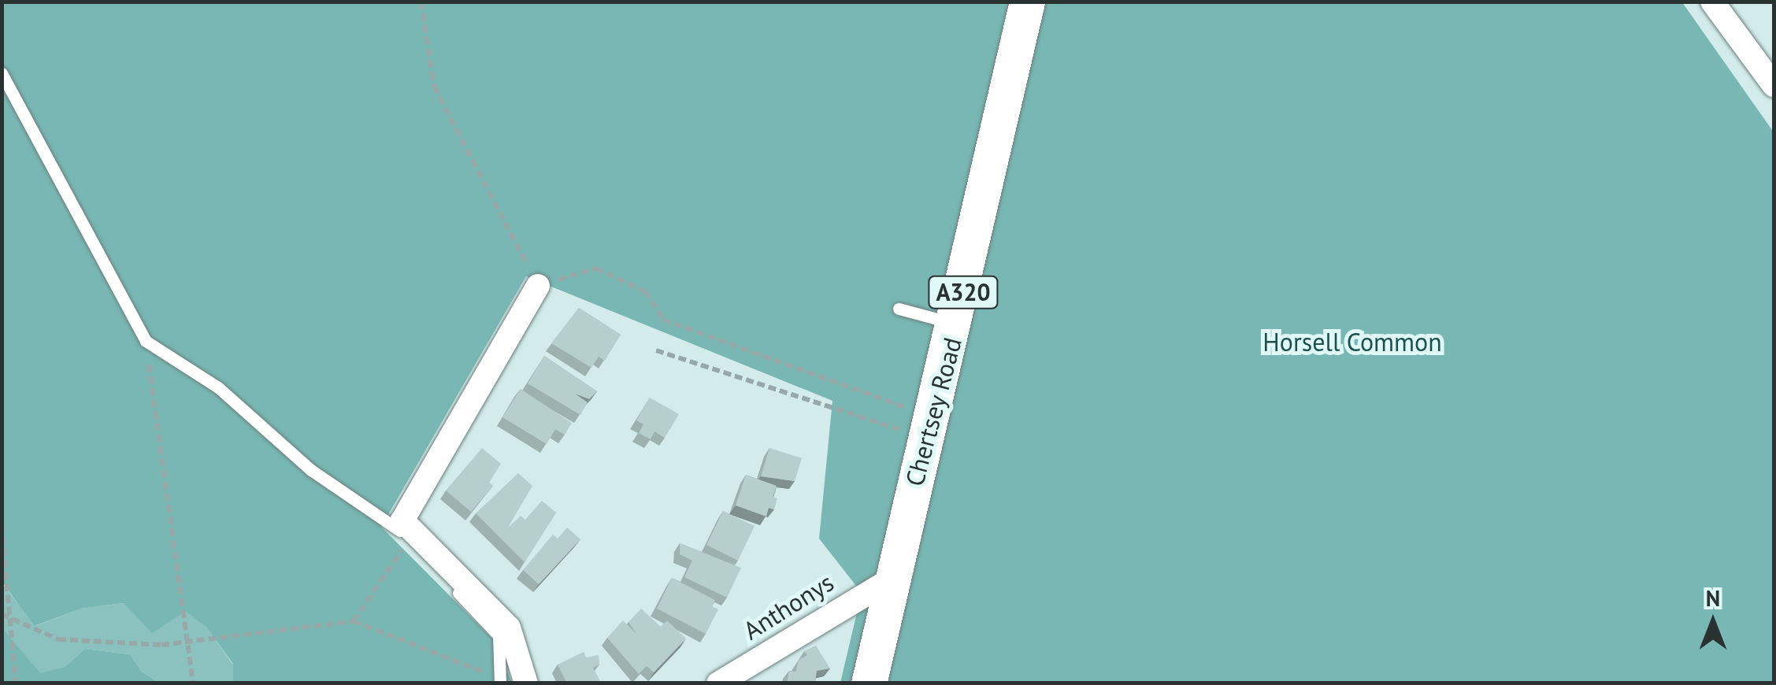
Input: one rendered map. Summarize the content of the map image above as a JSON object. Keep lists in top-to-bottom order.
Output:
{
  "streets": {
    "main road": ["A320", "Chertsey Road"],
    "street": ["Anthonys"]
  },
  "crossings": [
    ["Chertsey Road", "Anthonys"]
  ],
  "parks": ["Horsell Common"],
  "north": "top"
}
